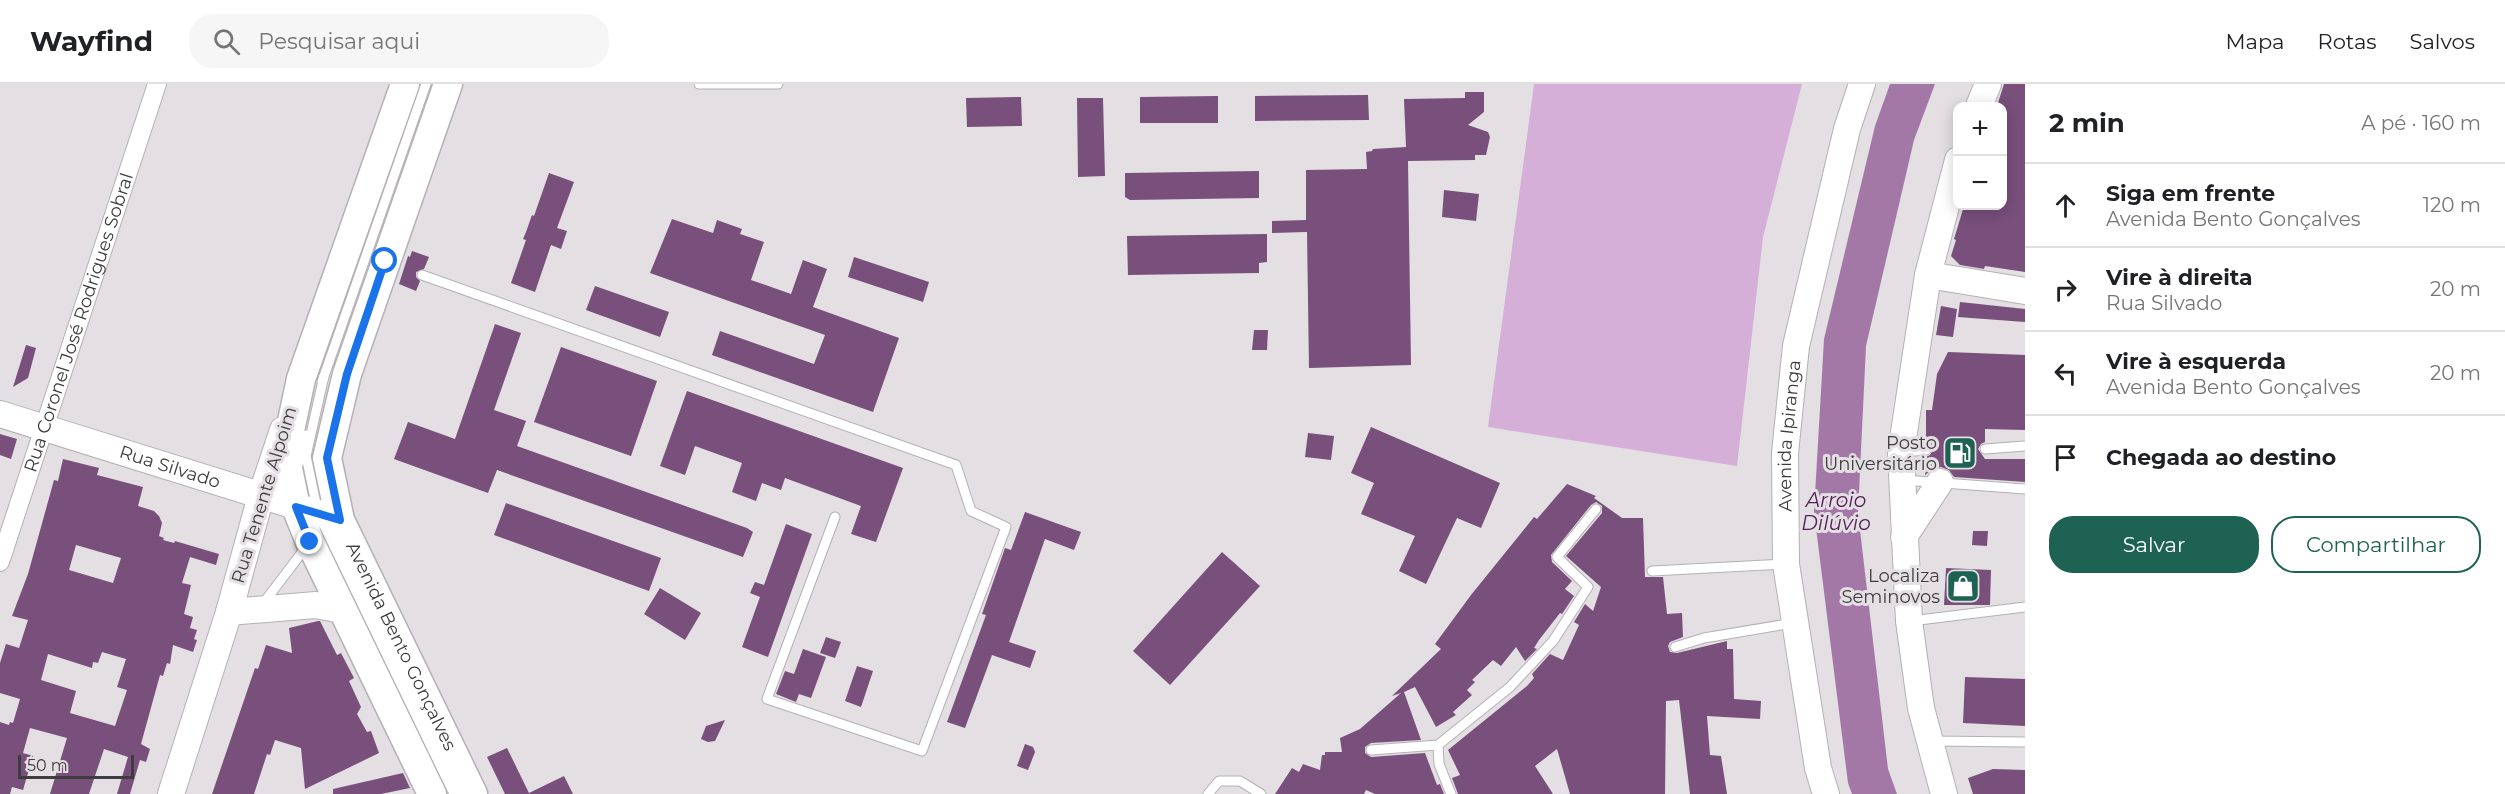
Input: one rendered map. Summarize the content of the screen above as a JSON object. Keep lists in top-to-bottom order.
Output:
{
  "streets": {
    "main road": [
      "Avenida Ipiranga",
      "Rua Silvado",
      "Rua Tenente Alpoim",
      "Avenida Bento Gonçalves"
    ],
    "street": ["Rua Coronel José Rodrigues Sobral"]
  },
  "crossings": [
    ["Rua Coronel José Rodrigues Sobral", "Rua Silvado"],
    ["Rua Silvado", "Rua Tenente Alpoim"],
    ["Rua Silvado", "Avenida Bento Gonçalves"],
    ["Rua Tenente Alpoim", "Avenida Bento Gonçalves"]
  ],
  "water": ["Arroio Dilúvio"],
  "places": {
    "fuel station": ["Posto Universitário"],
    "shop": ["Localiza Seminovos"]
  },
  "scale_bar": "50 m",
  "page": {
    "header": "Wayfind",
    "search": "Pesquisar aqui",
    "nav": ["Mapa", "Rotas", "Salvos"],
    "heading": ["2 min", "A pé · 160 m"],
    "map_buttons": ["+", "−"],
    "list": [
      ["Siga em frente", "Avenida Bento Gonçalves", "120 m"],
      ["Vire à direita", "Rua Silvado", "20 m"],
      ["Vire à esquerda", "Avenida Bento Gonçalves", "20 m"],
      "Chegada ao destino"
    ],
    "buttons": ["Salvar", "Compartilhar"],
    "scale": "50 m"
  }
}
